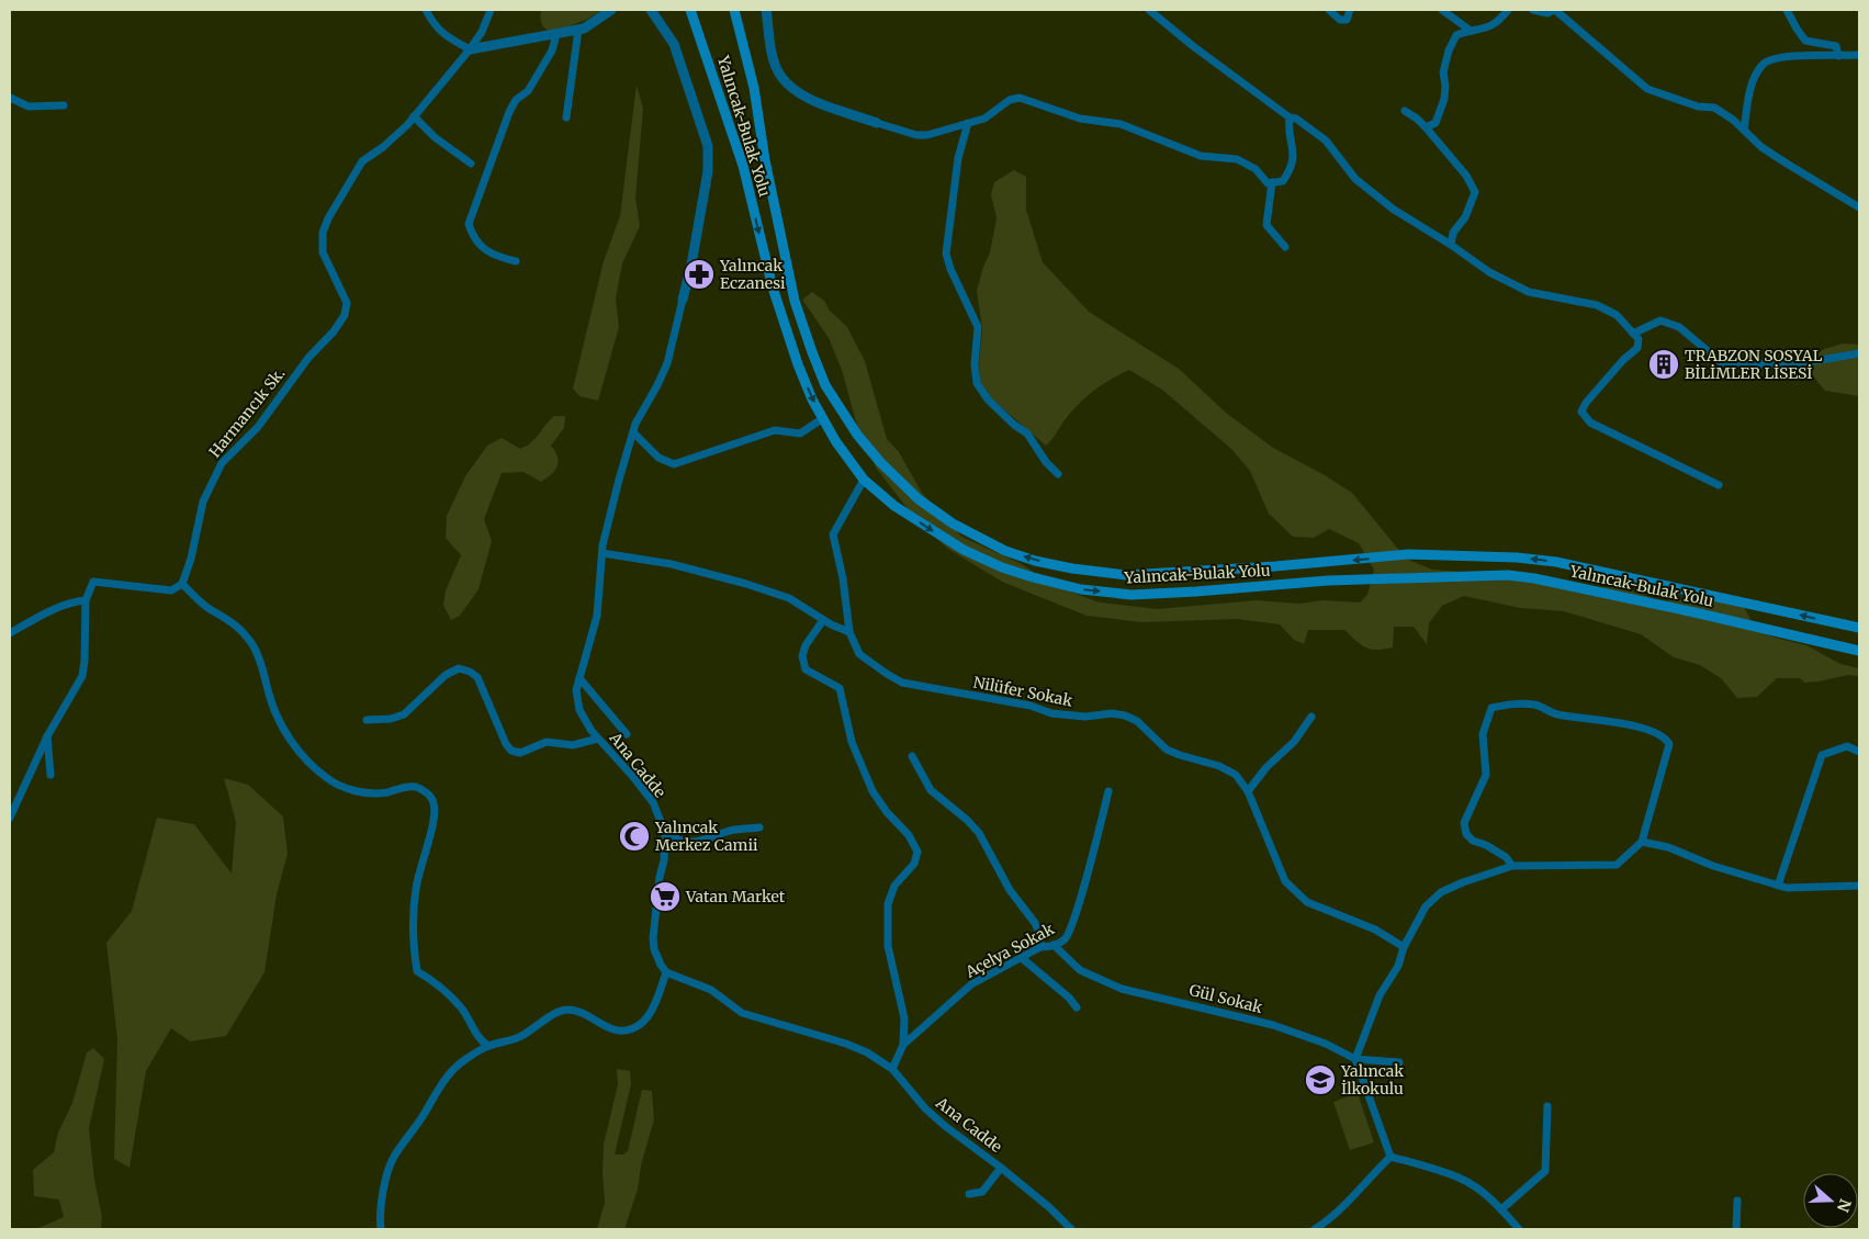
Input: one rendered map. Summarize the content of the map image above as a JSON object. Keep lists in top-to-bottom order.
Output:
{
  "streets": {
    "main road": ["Yalıncak-Bulak Yolu"],
    "street": [
      "Harmancık Sk.",
      "Nilüfer Sokak",
      "Ana Cadde",
      "Açelya Sokak",
      "Gül Sokak"
    ]
  },
  "crossings": [
    ["Açelya Sokak", "Gül Sokak"]
  ],
  "places": {
    "pharmacy": ["Yalıncak Eczanesi"],
    "building": ["TRABZON SOSYAL BİLİMLER LİSESİ"],
    "mosque": ["Yalıncak Merkez Camii"],
    "supermarket": ["Vatan Market"],
    "school or university": ["Yalıncak İlkokulu"]
  },
  "north": "right"
}
